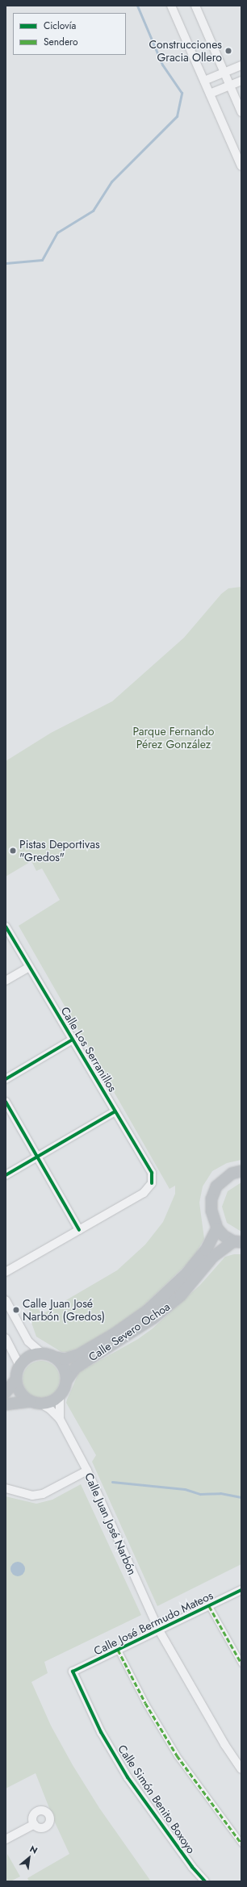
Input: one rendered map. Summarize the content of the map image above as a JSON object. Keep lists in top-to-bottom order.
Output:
{
  "streets": {
    "main road": ["Calle Severo Ochoa"],
    "street": [
      "Calle Los Serranillos",
      "Calle Juan José Narbón",
      "Calle José Bermudo Mateos",
      "Calle Simón Benito Boxoyo"
    ]
  },
  "crossings": [
    ["Calle Severo Ochoa", "Calle Juan José Narbón"],
    ["Calle Juan José Narbón", "Calle José Bermudo Mateos"],
    ["Calle José Bermudo Mateos", "Calle Simón Benito Boxoyo"]
  ],
  "parks": ["Parque Fernando Pérez González"],
  "places": ["Construcciones Gracia Ollero", "Pistas Deportivas \"Gredos\"", "Calle Juan José Narbón (Gredos)"],
  "legend": ["Ciclovía", "Sendero"],
  "north": "top right"
}
